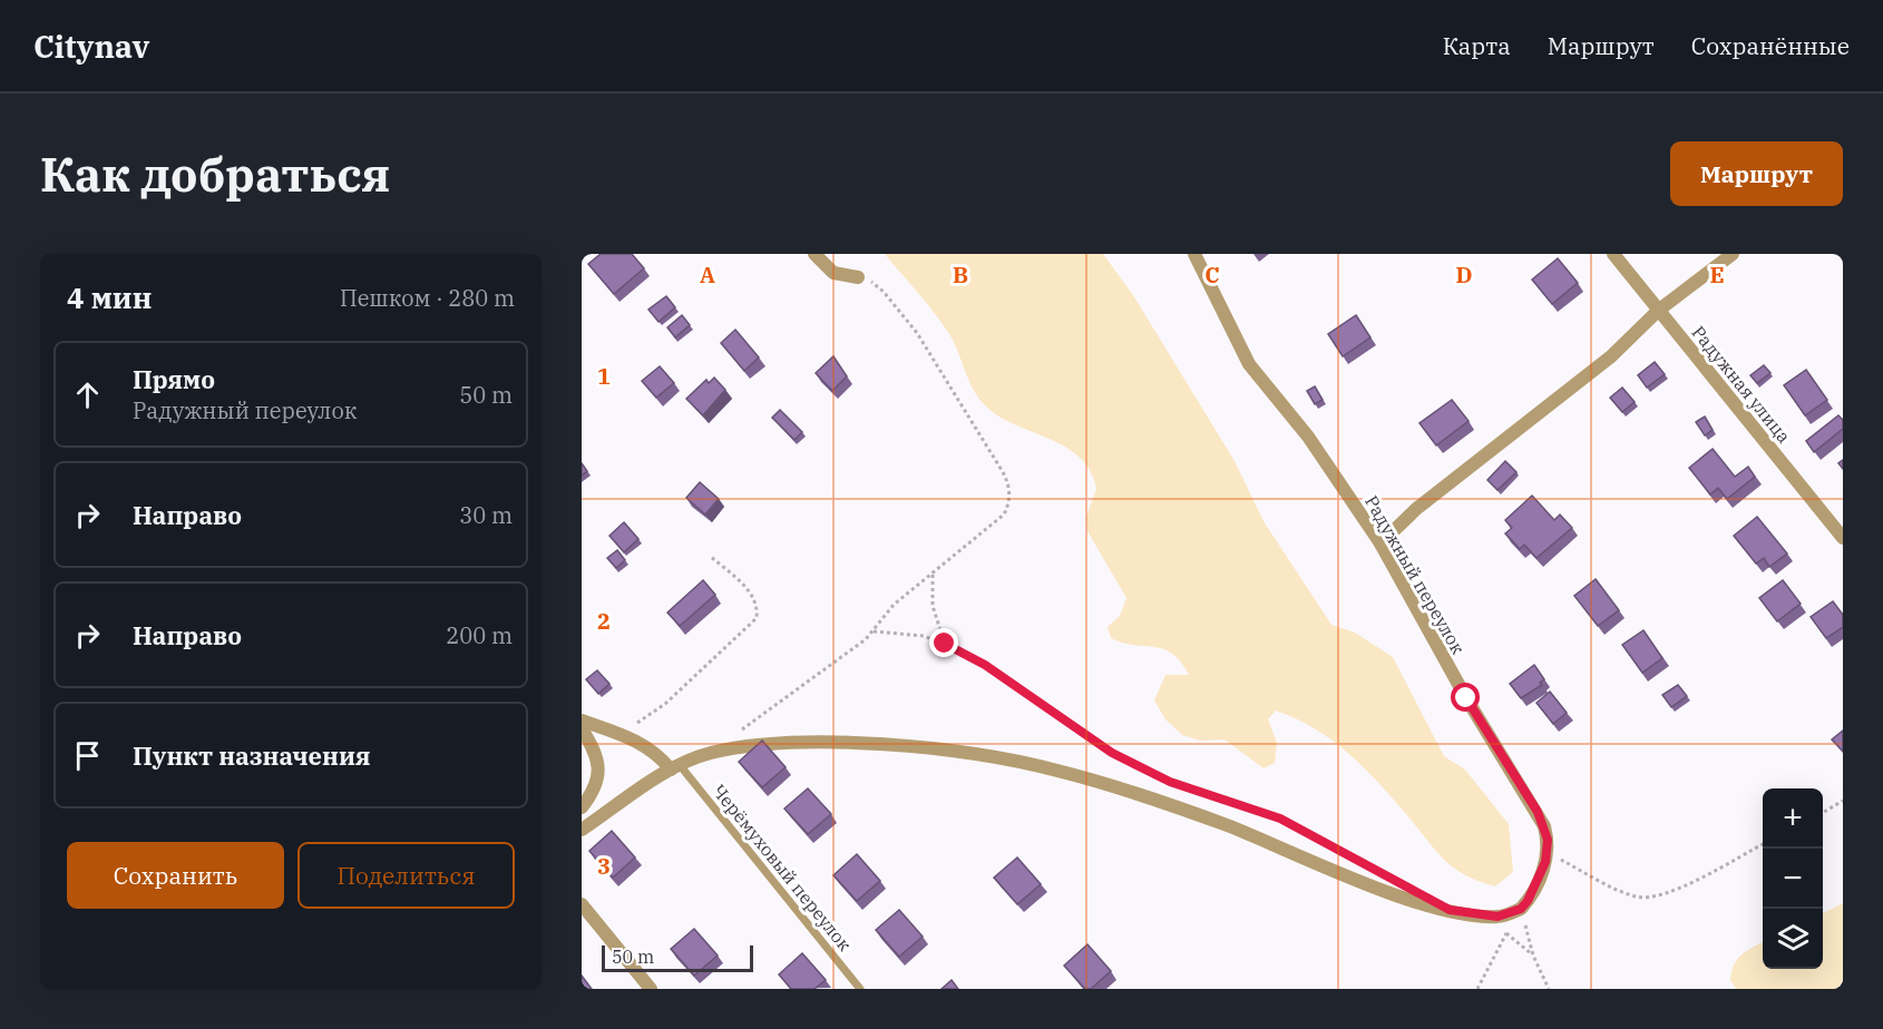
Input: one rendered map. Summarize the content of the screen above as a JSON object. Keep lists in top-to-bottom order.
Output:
{
  "streets": {
    "street": ["Радужная улица", "Радужный переулок"],
    "lane": ["Черёмуховый переулок"]
  },
  "scale_bar": "50 m",
  "page": {
    "header": "Citynav",
    "nav": ["Карта", "Маршрут", "Сохранённые"],
    "buttons": [
      "Маршрут",
      ["Сохранить", "Поделиться"]
    ],
    "title": "Как добраться",
    "heading": ["4 мин", "Пешком · 280 m"],
    "list": [
      ["Прямо", "Радужный переулок", "50 m"],
      ["Направо", "30 m"],
      ["Направо", "200 m"],
      "Пункт назначения"
    ],
    "map_buttons": ["+", "−"],
    "scale": "50 m"
  },
  "grid": {
    "columns": [
      "A",
      "B",
      "C",
      "D",
      "E"
    ],
    "rows": ["1", "2", "3"]
  }
}
